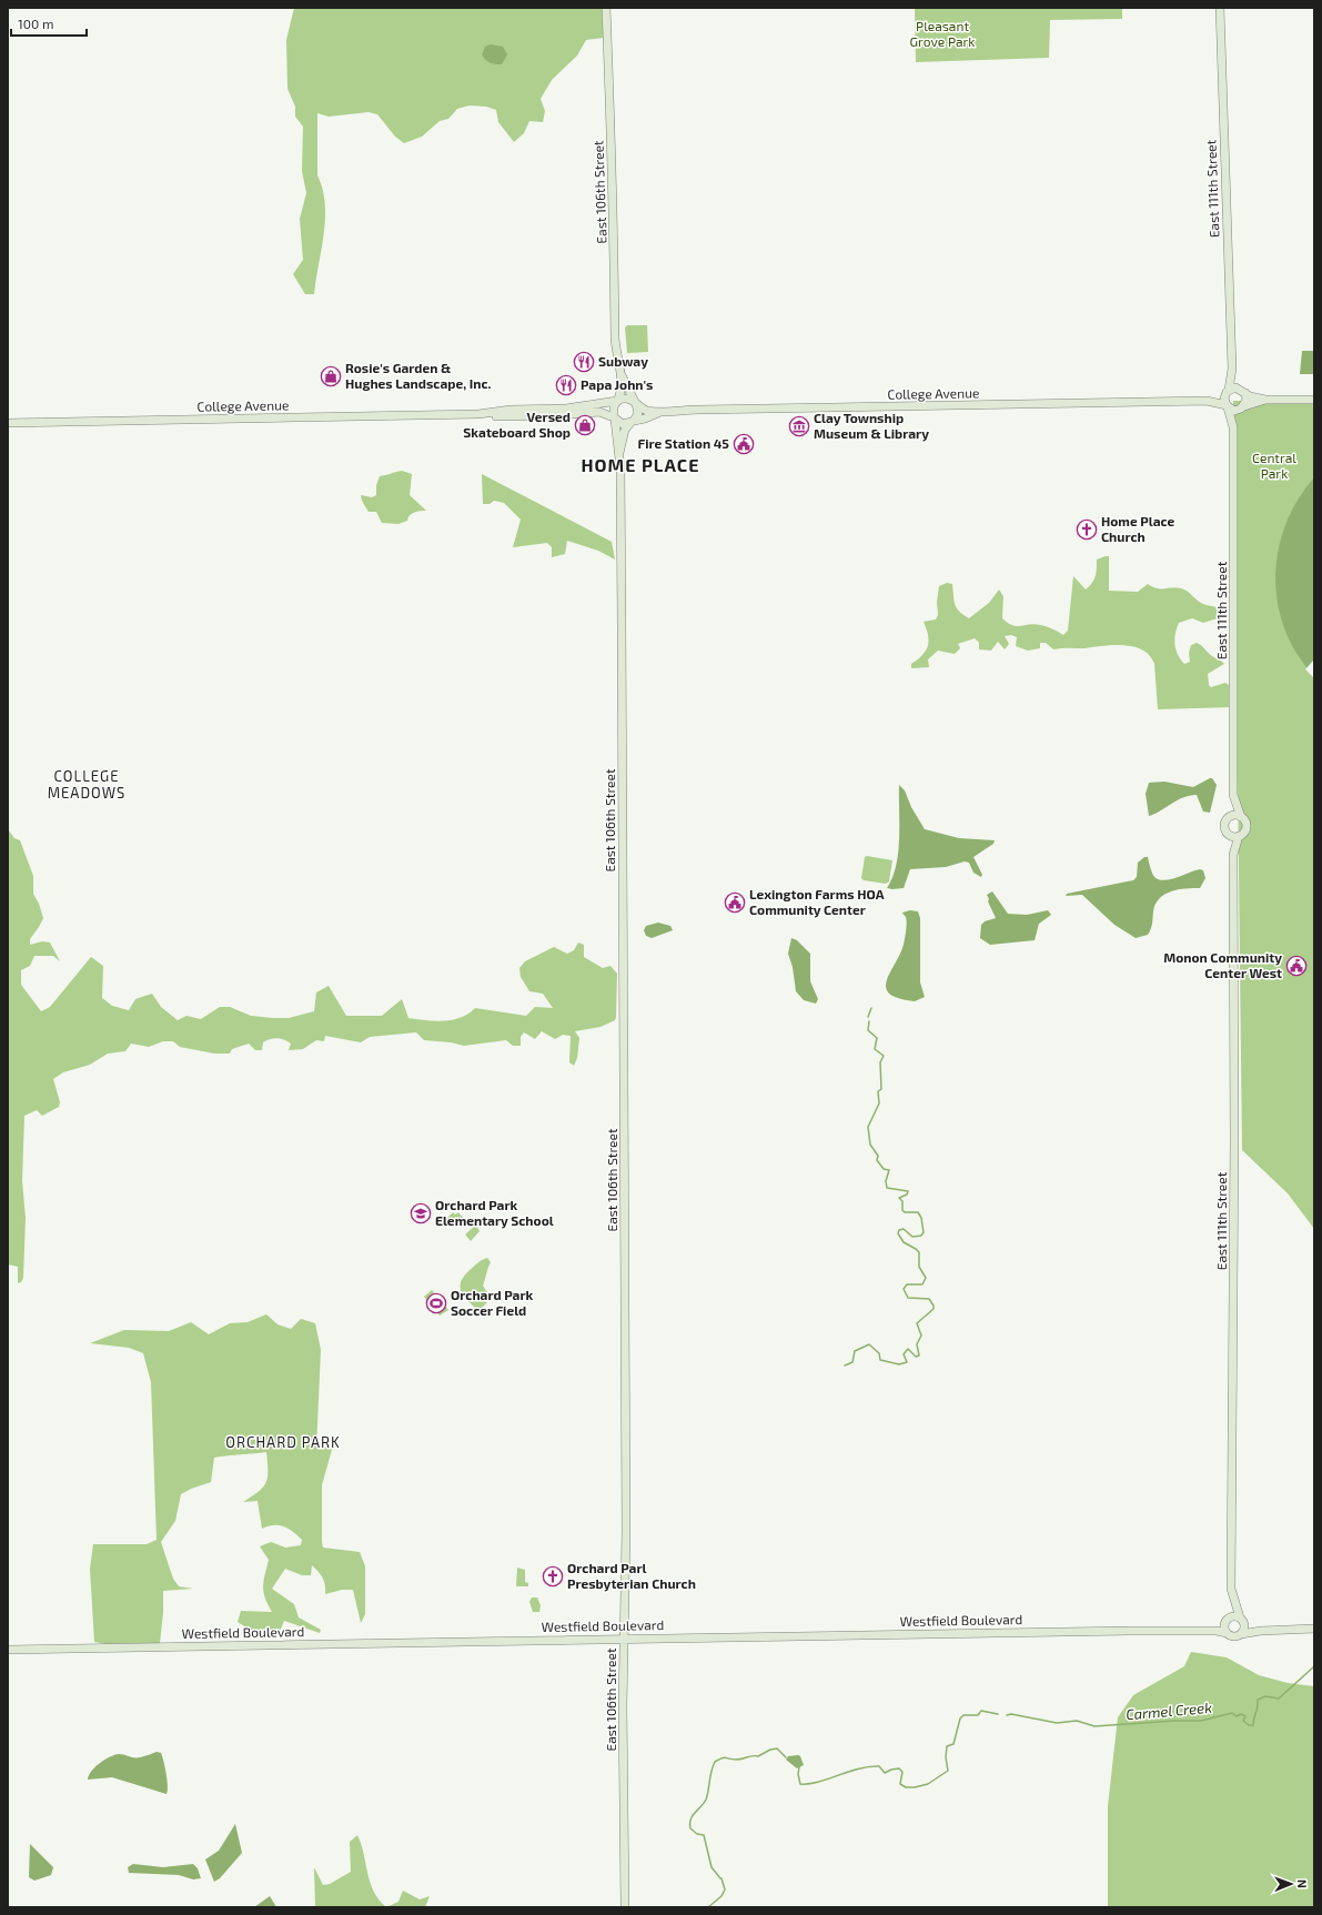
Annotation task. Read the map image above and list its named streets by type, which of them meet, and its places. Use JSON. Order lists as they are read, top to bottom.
{
  "streets": {
    "main road": [
      "East 111th Street",
      "East 106th Street",
      "College Avenue",
      "Westfield Boulevard"
    ]
  },
  "crossings": [
    ["East 111th Street", "College Avenue"],
    ["East 111th Street", "Westfield Boulevard"],
    ["East 106th Street", "College Avenue"],
    ["East 106th Street", "Westfield Boulevard"]
  ],
  "districts": ["HOME PLACE", "COLLEGE MEADOWS", "ORCHARD PARK"],
  "water": ["Carmel Creek"],
  "parks": ["Pleasant Grove Park", "Central Park"],
  "places": {
    "restaurant": ["Subway", "Papa John's"],
    "shop": ["Rosie's Garden & Hughes Landscape, Inc.", "Versed Skateboard Shop"],
    "museum": ["Clay Township Museum & Library"],
    "public building": ["Fire Station 45", "Lexington Farms HOA Community Center", "Monon Community Center West"],
    "church": ["Home Place Church", "Orchard Parl Presbyterian Church"],
    "school or university": ["Orchard Park Elementary School"],
    "sports": ["Orchard Park Soccer Field"]
  },
  "scale_bar": "100 m",
  "north": "right"
}
